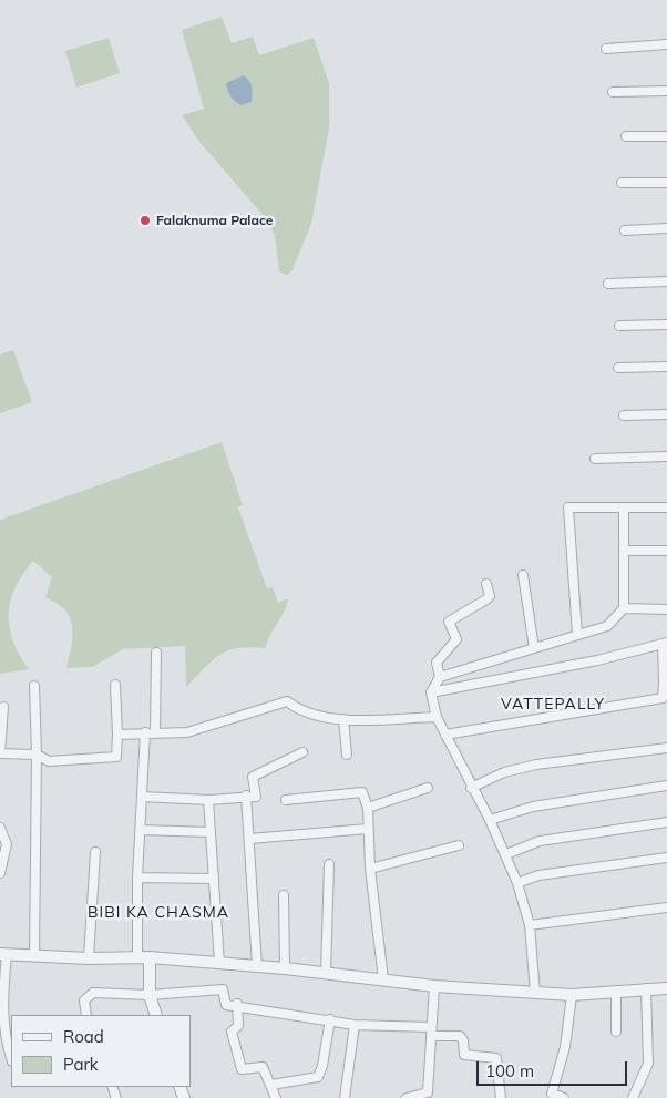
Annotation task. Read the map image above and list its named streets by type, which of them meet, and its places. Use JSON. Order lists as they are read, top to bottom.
{
  "districts": ["VATTEPALLY", "BIBI KA CHASMA"],
  "places": ["Falaknuma Palace"],
  "legend": ["Road", "Park"],
  "scale_bar": "100 m"
}
